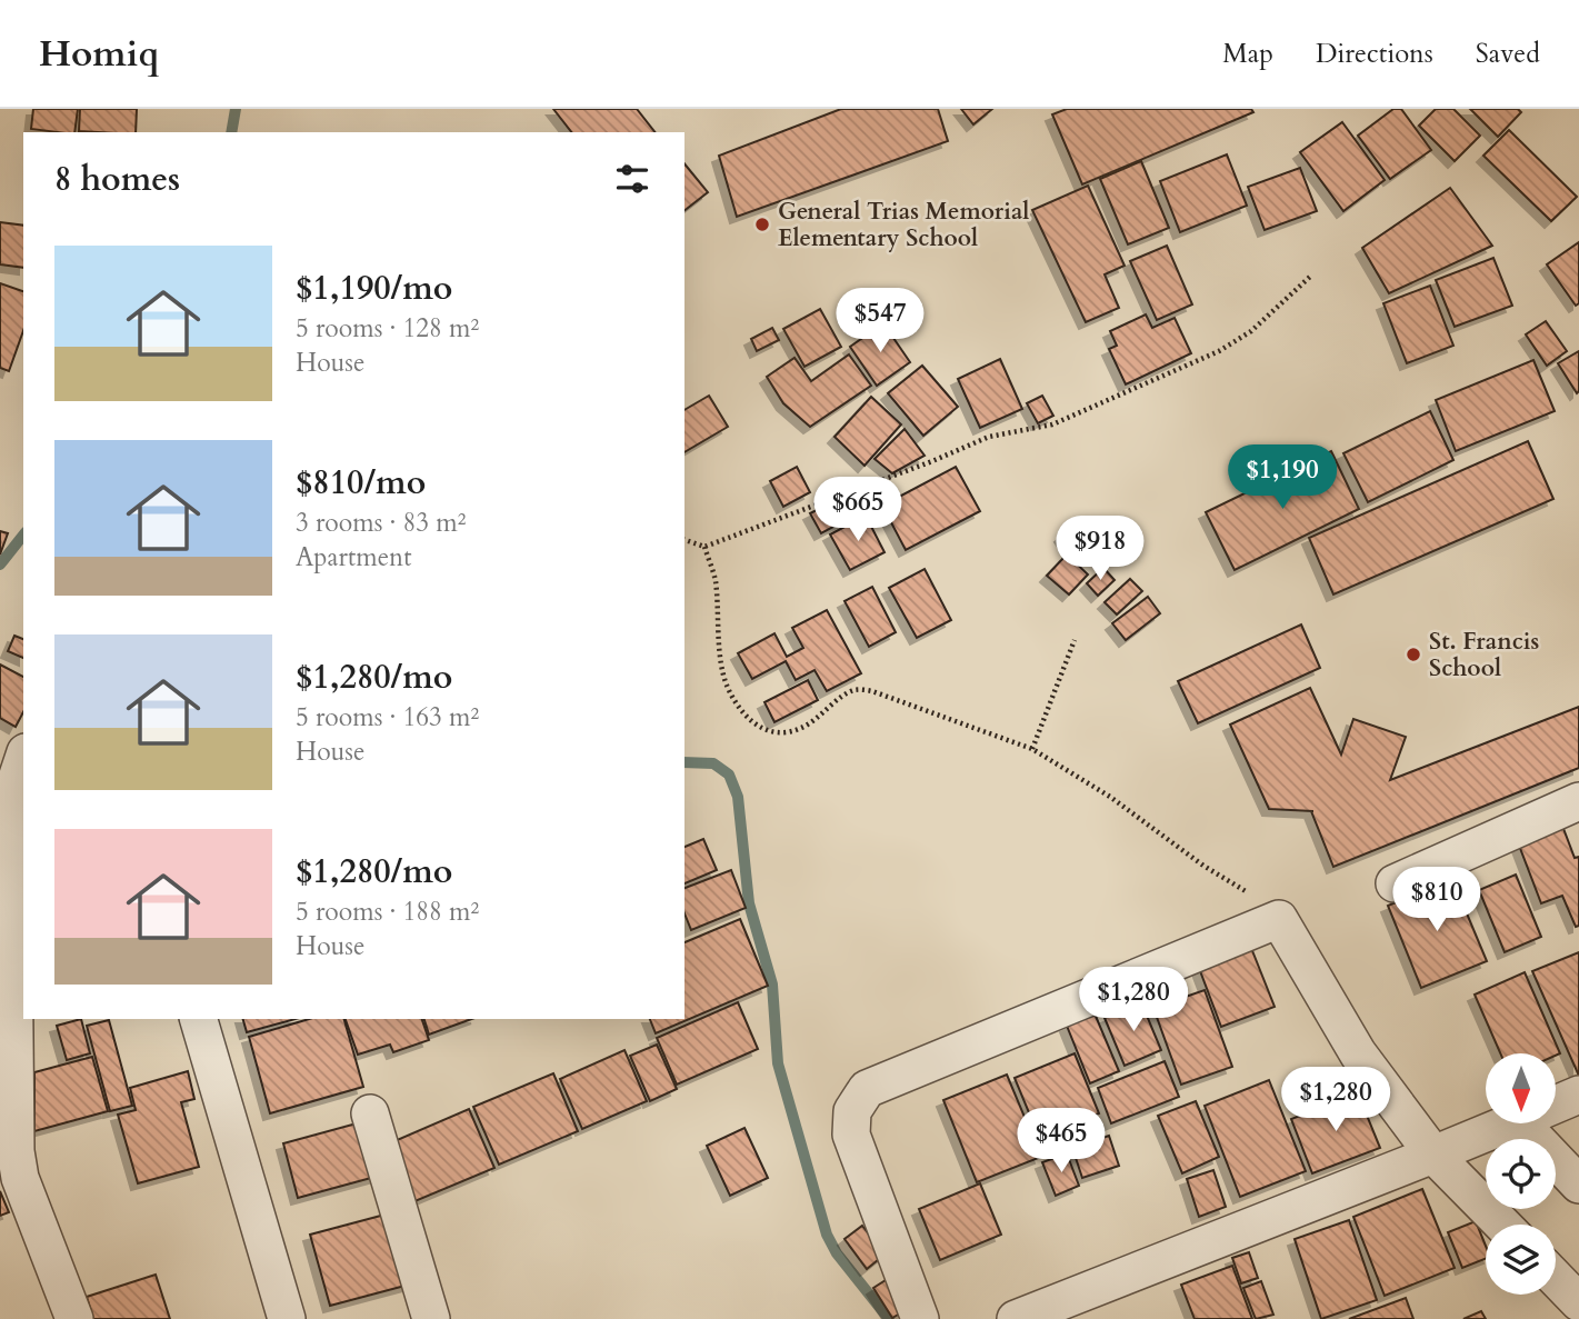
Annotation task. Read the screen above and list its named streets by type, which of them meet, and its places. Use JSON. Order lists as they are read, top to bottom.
{
  "places": ["General Trias Memorial Elementary School", "St. Francis School"],
  "north": "bottom",
  "page": {
    "header": "Homiq",
    "nav": ["Map", "Directions", "Saved"],
    "heading": "8 homes",
    "list": [
      {
        "name": "$1,190/mo",
        "note": "5 rooms · 128 m² · House"
      },
      {
        "name": "$810/mo",
        "note": "3 rooms · 83 m² · Apartment"
      },
      {
        "name": "$1,280/mo",
        "note": "5 rooms · 163 m² · House"
      },
      {
        "name": "$1,280/mo",
        "note": "5 rooms · 188 m² · House"
      }
    ],
    "price": [
      "$547",
      "$1,190",
      "$665",
      "$918",
      "$810",
      "$1,280",
      "$1,280",
      "$465"
    ]
  }
}
